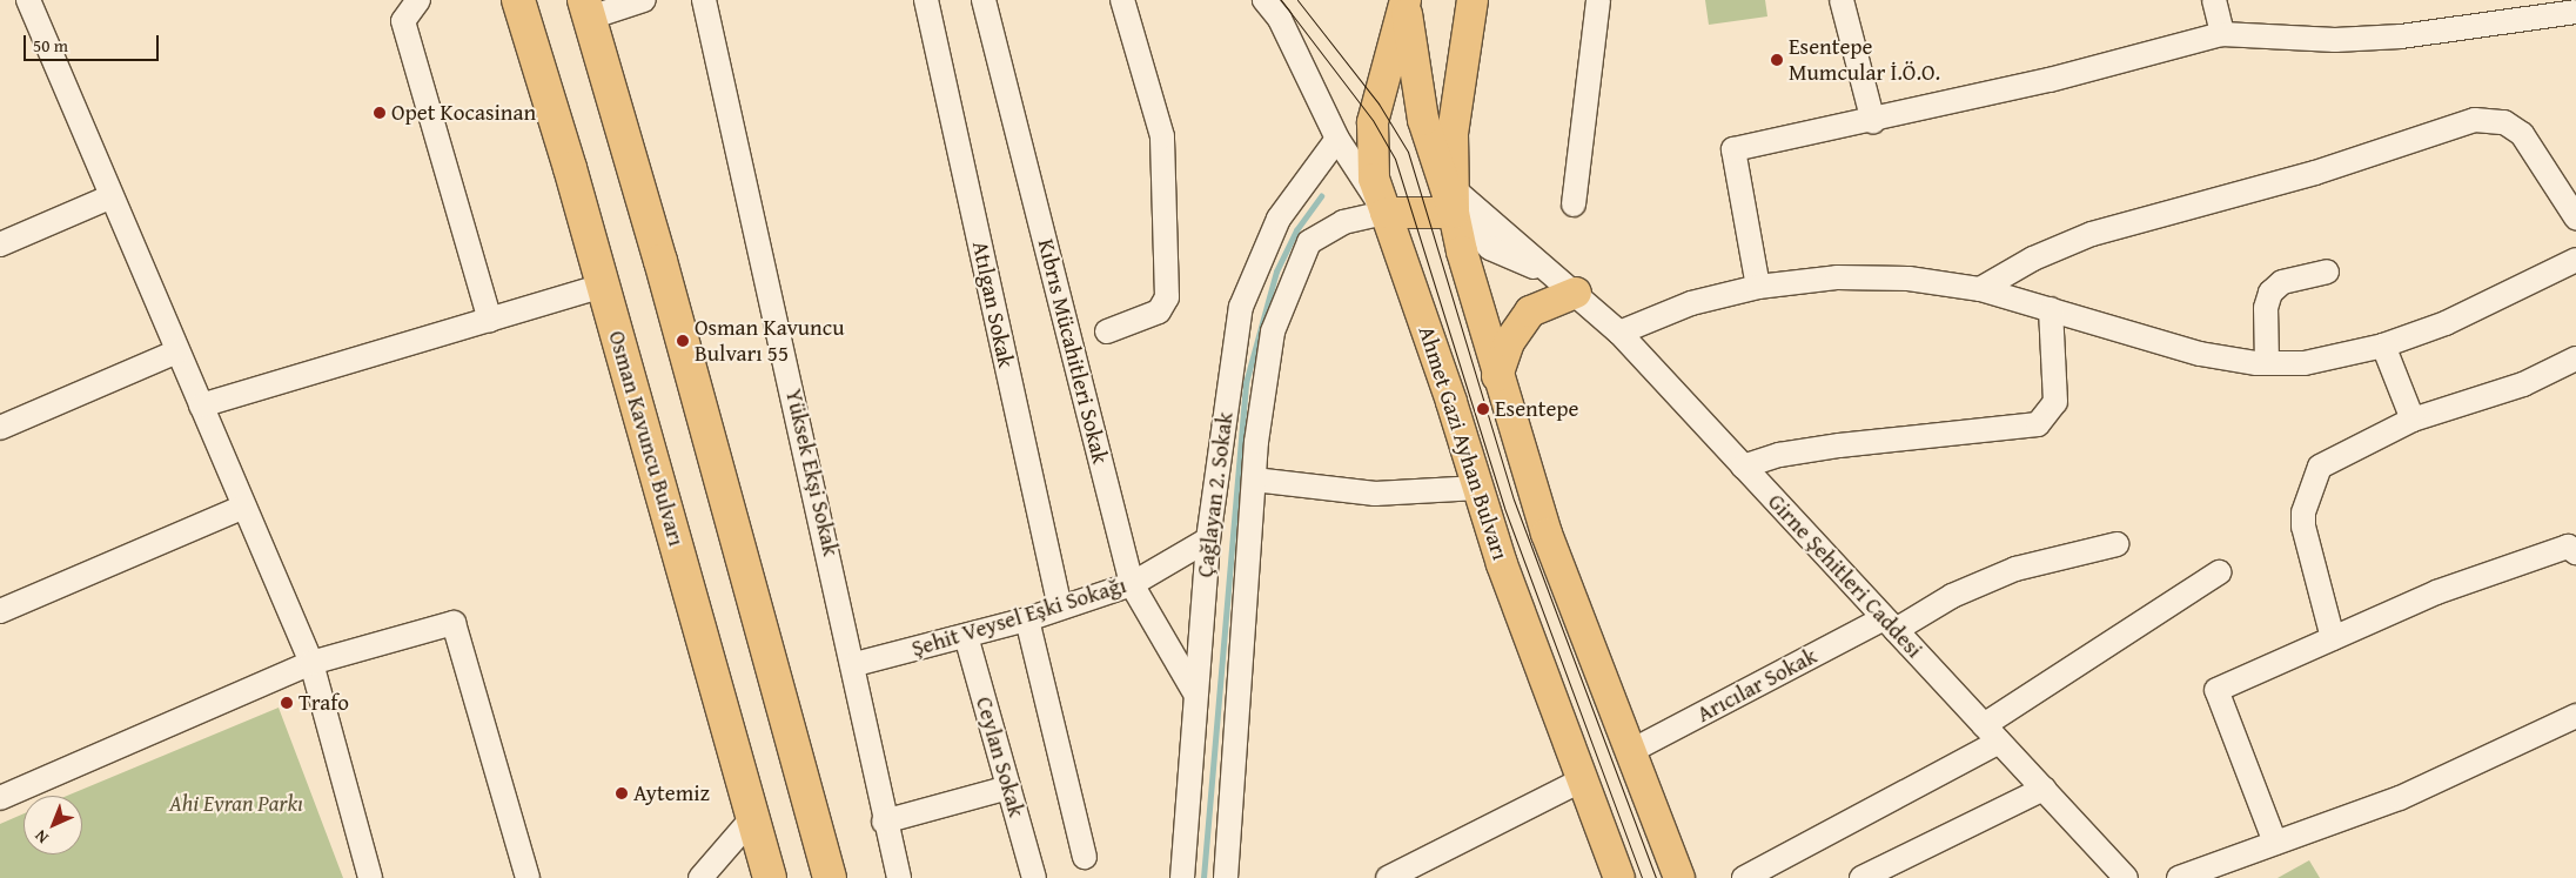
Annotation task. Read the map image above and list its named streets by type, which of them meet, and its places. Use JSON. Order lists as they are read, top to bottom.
{
  "streets": {
    "highway": ["Osman Kavuncu Bulvarı"],
    "main road": ["Ahmet Gazi Ayhan Bulvarı"],
    "street": [
      "Atılgan Sokak",
      "Kıbrıs Mücahitleri Sokak",
      "Yüksek Ekşi Sokak",
      "Çağlayan 2. Sokak",
      "Girne Şehitleri Caddesi",
      "Şehit Veysel Eşki Sokağı",
      "Arıcılar Sokak",
      "Ceylan Sokak"
    ]
  },
  "crossings": [
    ["Atılgan Sokak", "Şehit Veysel Eşki Sokağı"],
    ["Kıbrıs Mücahitleri Sokak", "Çağlayan 2. Sokak"],
    ["Kıbrıs Mücahitleri Sokak", "Şehit Veysel Eşki Sokağı"],
    ["Ahmet Gazi Ayhan Bulvarı", "Çağlayan 2. Sokak"],
    ["Yüksek Ekşi Sokak", "Şehit Veysel Eşki Sokağı"],
    ["Çağlayan 2. Sokak", "Şehit Veysel Eşki Sokağı"],
    ["Girne Şehitleri Caddesi", "Arıcılar Sokak"],
    ["Şehit Veysel Eşki Sokağı", "Ceylan Sokak"]
  ],
  "parks": ["Ahi Evran Parkı"],
  "places": [
    "Esentepe Mumcular İ.Ö.O.",
    "Opet Kocasinan",
    "Osman Kavuncu Bulvarı 55",
    "Esentepe",
    "Trafo",
    "Aytemiz"
  ],
  "scale_bar": "50 m",
  "north": "bottom left"
}
